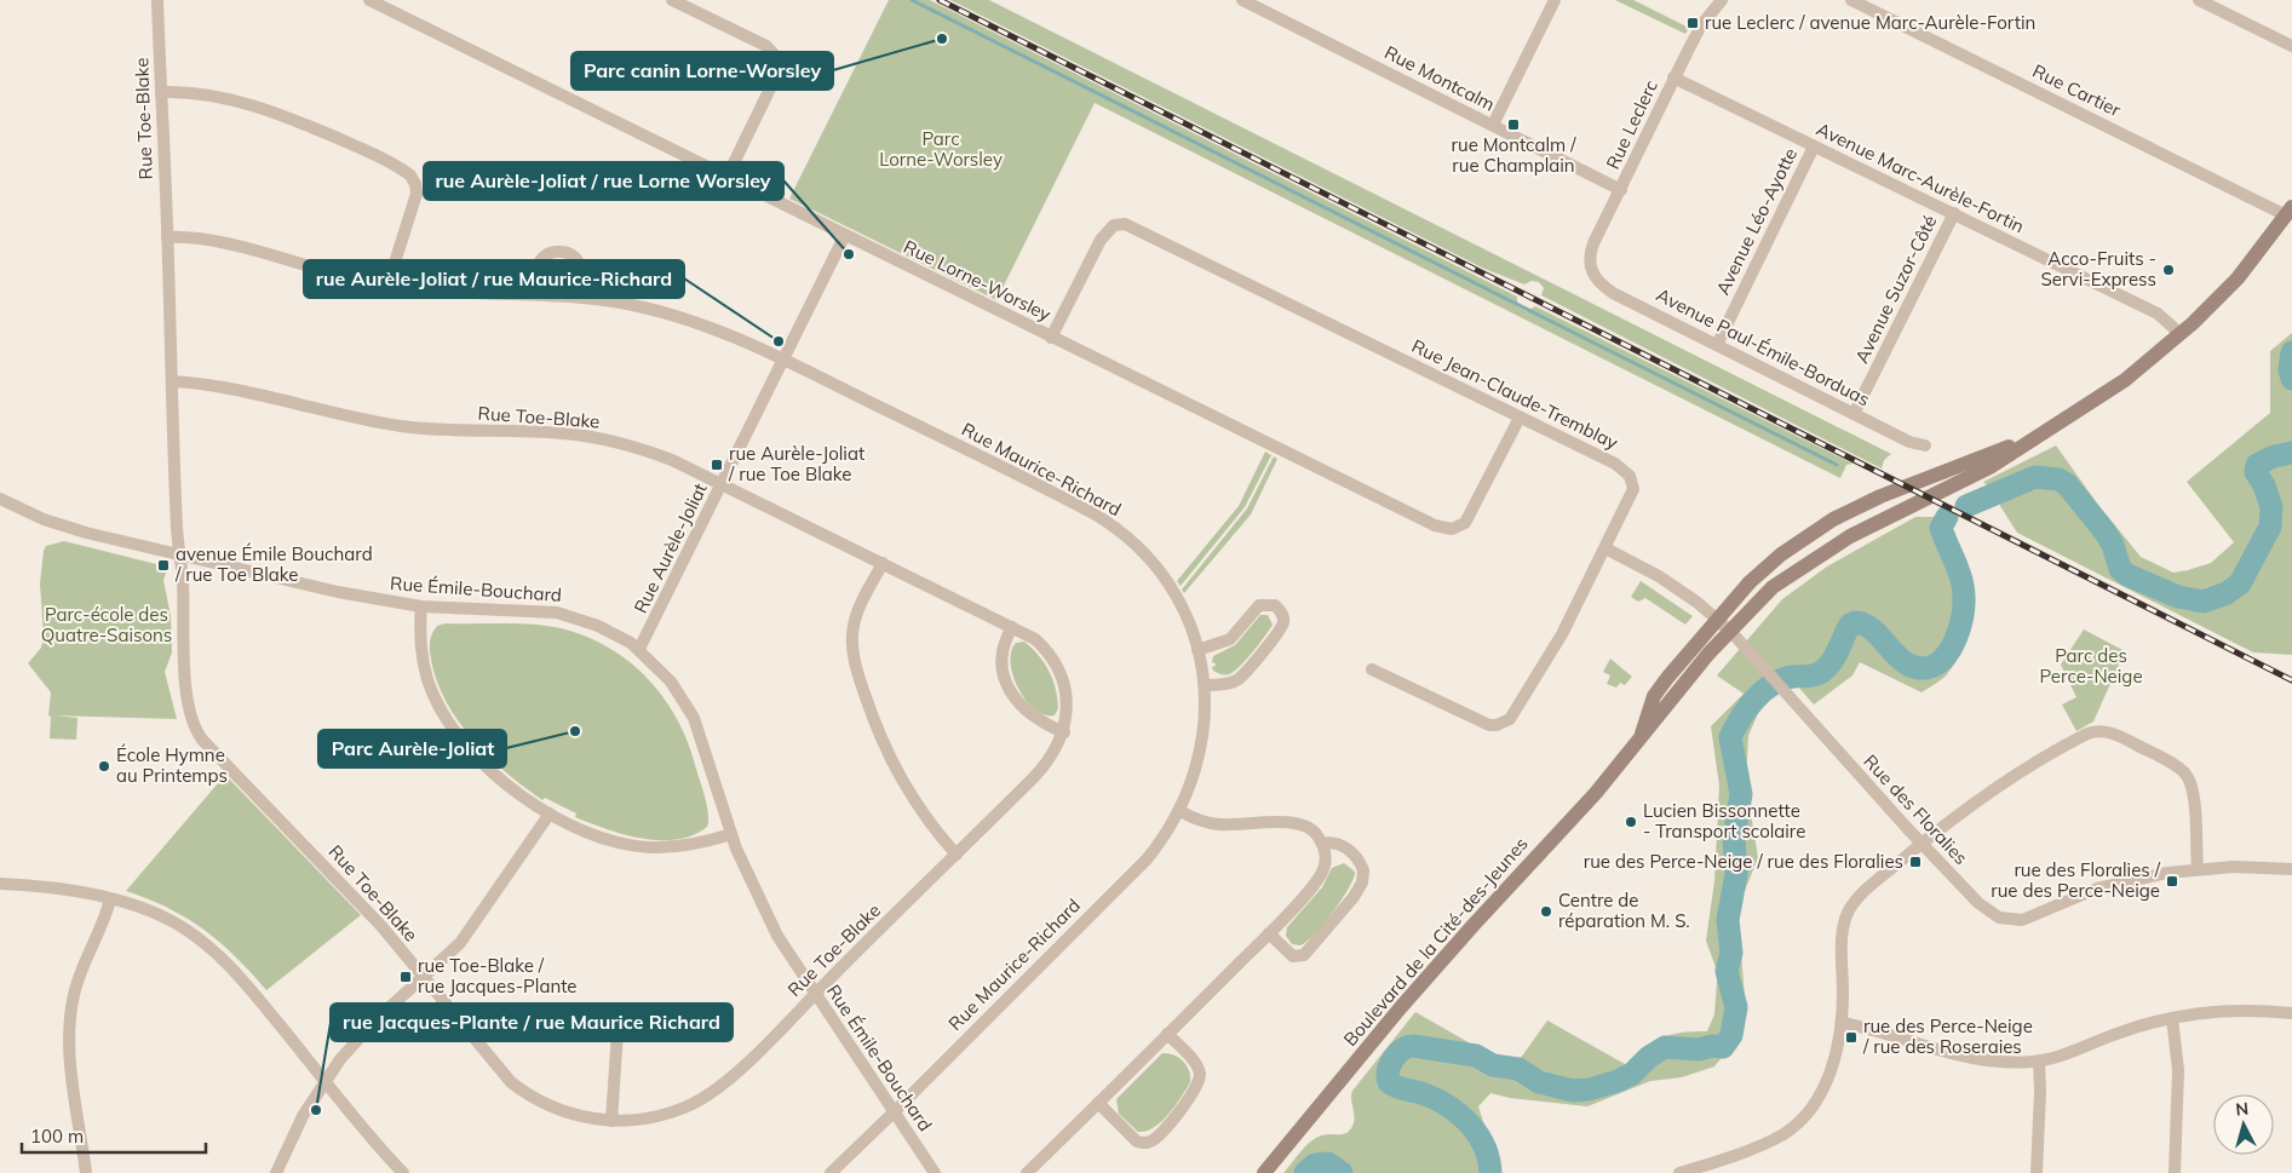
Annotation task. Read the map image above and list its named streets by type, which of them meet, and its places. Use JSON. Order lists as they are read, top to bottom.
{
  "streets": {
    "main road": ["Boulevard de la Cité-des-Jeunes"],
    "street": [
      "Rue Montcalm",
      "Rue Cartier",
      "Rue Toe-Blake",
      "Rue Leclerc",
      "Avenue Marc-Aurèle-Fortin",
      "Avenue Léo-Ayotte",
      "Rue Lorne-Worsley",
      "Avenue Suzor-Côté",
      "Avenue Paul-Émile-Borduas",
      "Rue Jean-Claude-Tremblay",
      "Rue Maurice-Richard",
      "Rue Aurèle-Joliat",
      "Rue Émile-Bouchard",
      "Rue des Floralies"
    ]
  },
  "crossings": [
    ["Rue Montcalm", "Rue Leclerc"],
    ["Rue Cartier", "Boulevard de la Cité-des-Jeunes"],
    ["Rue Toe-Blake", "Rue Maurice-Richard"],
    ["Rue Toe-Blake", "Rue Aurèle-Joliat"],
    ["Rue Toe-Blake", "Rue Émile-Bouchard"],
    ["Rue Leclerc", "Avenue Marc-Aurèle-Fortin"],
    ["Rue Leclerc", "Avenue Paul-Émile-Borduas"],
    ["Avenue Marc-Aurèle-Fortin", "Avenue Léo-Ayotte"],
    ["Avenue Marc-Aurèle-Fortin", "Avenue Suzor-Côté"],
    ["Avenue Marc-Aurèle-Fortin", "Boulevard de la Cité-des-Jeunes"],
    ["Avenue Léo-Ayotte", "Avenue Paul-Émile-Borduas"],
    ["Rue Lorne-Worsley", "Rue Jean-Claude-Tremblay"],
    ["Rue Lorne-Worsley", "Rue Aurèle-Joliat"],
    ["Avenue Suzor-Côté", "Avenue Paul-Émile-Borduas"],
    ["Rue Jean-Claude-Tremblay", "Rue des Floralies"],
    ["Rue Maurice-Richard", "Rue Aurèle-Joliat"],
    ["Rue Maurice-Richard", "Rue Émile-Bouchard"],
    ["Rue Aurèle-Joliat", "Rue Émile-Bouchard"],
    ["Rue des Floralies", "Boulevard de la Cité-des-Jeunes"]
  ],
  "parks": ["Parc Lorne-Worsley", "Parc-école des Quatre-Saisons", "Parc des Perce-Neige"],
  "places": {
    "transit": [
      "rue Leclerc / avenue Marc-Aurèle-Fortin",
      "rue Montcalm / rue Champlain",
      "rue Aurèle-Joliat / rue Toe Blake",
      "avenue Émile Bouchard / rue Toe Blake",
      "rue des Perce-Neige / rue des Floralies",
      "rue des Floralies / rue des Perce-Neige",
      "rue Toe-Blake / rue Jacques-Plante",
      "rue des Perce-Neige / rue des Roseraies"
    ],
    "other": [
      "Parc canin Lorne-Worsley",
      "rue Aurèle-Joliat / rue Lorne Worsley",
      "Acco-Fruits - Servi-Express",
      "rue Aurèle-Joliat / rue Maurice-Richard",
      "Parc Aurèle-Joliat",
      "École Hymne au Printemps",
      "Lucien Bissonnette - Transport scolaire",
      "Centre de réparation M. S.",
      "rue Jacques-Plante / rue Maurice Richard"
    ]
  },
  "scale_bar": "100 m",
  "north": "top"
}
